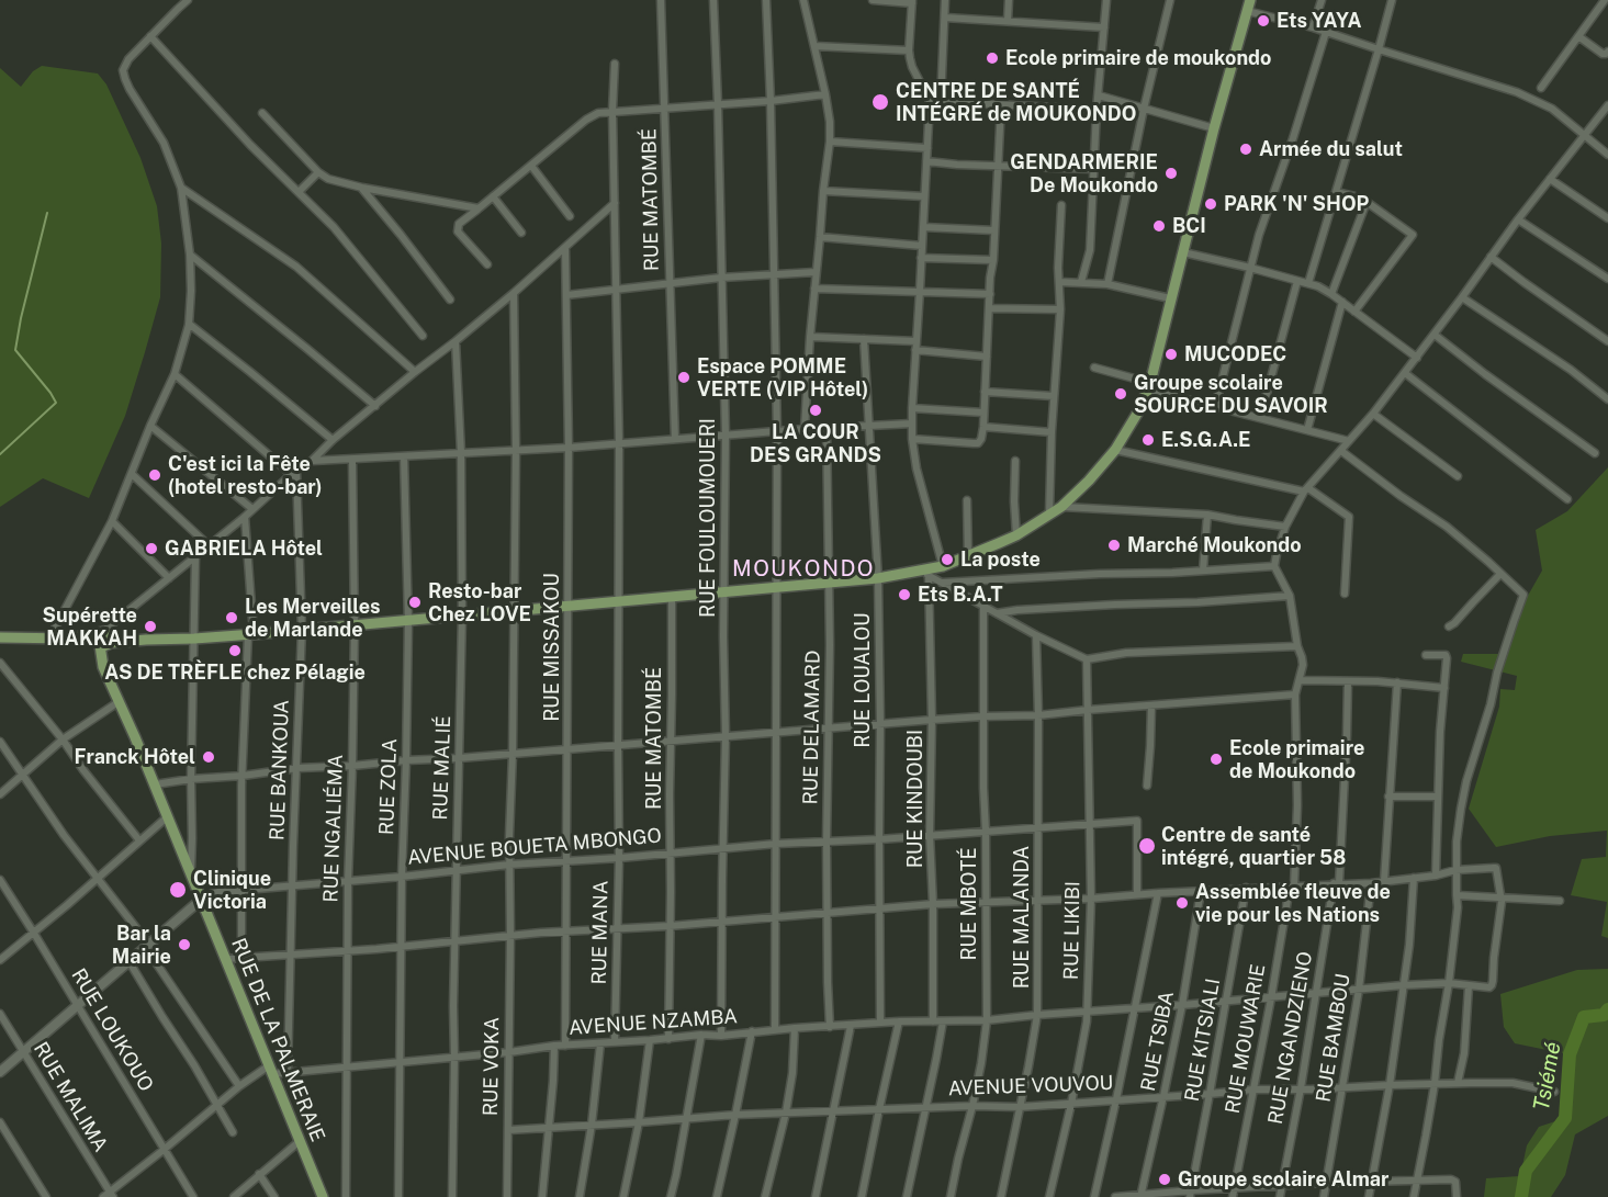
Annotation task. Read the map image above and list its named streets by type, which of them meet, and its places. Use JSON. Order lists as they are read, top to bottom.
{
  "streets": {
    "main road": ["RUE DE LA PALMERAIE"],
    "street": [
      "RUE MATOMBÉ",
      "RUE FOULOUMOUERI",
      "RUE MISSAKOU",
      "RUE LOUALOU",
      "RUE DELAMARD",
      "RUE MALIÉ",
      "RUE BANKOUA",
      "RUE ZOLA",
      "RUE KINDOUBI",
      "RUE NGALIÉMA",
      "AVENUE BOUETA MBONGO",
      "RUE MBOTÉ",
      "RUE MALANDA",
      "RUE LIKIBI",
      "RUE MANA",
      "AVENUE NZAMBA",
      "RUE LOUKOUO",
      "RUE NGANDZIENO",
      "RUE BAMBOU",
      "RUE MOUWARIE",
      "RUE KITSIALI",
      "RUE TSIBA",
      "RUE VOKA",
      "AVENUE VOUVOU",
      "RUE MALIMA"
    ]
  },
  "crossings": [
    ["RUE MATOMBÉ", "AVENUE BOUETA MBONGO"],
    ["RUE MATOMBÉ", "AVENUE NZAMBA"],
    ["RUE FOULOUMOUERI", "AVENUE BOUETA MBONGO"],
    ["RUE FOULOUMOUERI", "AVENUE NZAMBA"],
    ["RUE MISSAKOU", "AVENUE BOUETA MBONGO"],
    ["RUE MISSAKOU", "AVENUE NZAMBA"],
    ["RUE LOUALOU", "AVENUE BOUETA MBONGO"],
    ["RUE LOUALOU", "AVENUE NZAMBA"],
    ["RUE DELAMARD", "AVENUE BOUETA MBONGO"],
    ["RUE DELAMARD", "AVENUE NZAMBA"],
    ["RUE MALIÉ", "AVENUE BOUETA MBONGO"],
    ["RUE MALIÉ", "AVENUE NZAMBA"],
    ["RUE BANKOUA", "AVENUE BOUETA MBONGO"],
    ["RUE BANKOUA", "AVENUE NZAMBA"],
    ["RUE ZOLA", "AVENUE BOUETA MBONGO"],
    ["RUE ZOLA", "AVENUE NZAMBA"],
    ["RUE KINDOUBI", "AVENUE BOUETA MBONGO"],
    ["RUE KINDOUBI", "AVENUE NZAMBA"],
    ["RUE NGALIÉMA", "AVENUE BOUETA MBONGO"],
    ["RUE NGALIÉMA", "AVENUE NZAMBA"],
    ["AVENUE BOUETA MBONGO", "RUE MBOTÉ"],
    ["AVENUE BOUETA MBONGO", "RUE MALANDA"],
    ["AVENUE BOUETA MBONGO", "RUE LIKIBI"],
    ["AVENUE BOUETA MBONGO", "RUE MANA"],
    ["AVENUE BOUETA MBONGO", "RUE LOUKOUO"],
    ["AVENUE BOUETA MBONGO", "RUE DE LA PALMERAIE"],
    ["AVENUE BOUETA MBONGO", "RUE VOKA"],
    ["AVENUE BOUETA MBONGO", "RUE MALIMA"],
    ["RUE MBOTÉ", "AVENUE NZAMBA"],
    ["RUE MBOTÉ", "AVENUE VOUVOU"],
    ["RUE MALANDA", "AVENUE NZAMBA"],
    ["RUE MALANDA", "AVENUE VOUVOU"],
    ["RUE LIKIBI", "AVENUE NZAMBA"],
    ["RUE LIKIBI", "AVENUE VOUVOU"],
    ["RUE MANA", "AVENUE NZAMBA"],
    ["AVENUE NZAMBA", "RUE LOUKOUO"],
    ["AVENUE NZAMBA", "RUE NGANDZIENO"],
    ["AVENUE NZAMBA", "RUE BAMBOU"],
    ["AVENUE NZAMBA", "RUE MOUWARIE"],
    ["AVENUE NZAMBA", "RUE DE LA PALMERAIE"],
    ["AVENUE NZAMBA", "RUE KITSIALI"],
    ["AVENUE NZAMBA", "RUE TSIBA"],
    ["AVENUE NZAMBA", "RUE VOKA"],
    ["AVENUE NZAMBA", "RUE MALIMA"],
    ["RUE NGANDZIENO", "AVENUE VOUVOU"],
    ["RUE BAMBOU", "AVENUE VOUVOU"],
    ["RUE MOUWARIE", "AVENUE VOUVOU"],
    ["RUE KITSIALI", "AVENUE VOUVOU"],
    ["RUE TSIBA", "AVENUE VOUVOU"],
    ["RUE VOKA", "AVENUE VOUVOU"]
  ],
  "districts": ["MOUKONDO"],
  "water": ["Tsiémé"],
  "places": [
    "Ets YAYA",
    "Ecole primaire de moukondo",
    "CENTRE DE SANTÉ INTÉGRÉ de MOUKONDO",
    "Armée du salut",
    "GENDARMERIE De Moukondo",
    "PARK 'N' SHOP",
    "BCI",
    "MUCODEC",
    "Espace POMME VERTE (VIP Hôtel)",
    "Groupe scolaire SOURCE DU SAVOIR",
    "LA COUR DES GRANDS",
    "E.S.G.A.E",
    "C'est ici la Fête (hotel resto-bar)",
    "Marché Moukondo",
    "GABRIELA Hôtel",
    "La poste",
    "Ets B.A.T",
    "Resto-bar Chez LOVE",
    "Les Merveilles de Marlande",
    "Supérette MAKKAH",
    "AS DE TRÈFLE chez Pélagie",
    "Franck Hôtel",
    "Ecole primaire de Moukondo",
    "Centre de santé intégré, quartier 58",
    "Clinique Victoria",
    "Assemblée fleuve de vie pour les Nations",
    "Bar la Mairie",
    "Groupe scolaire Almar"
  ]
}
